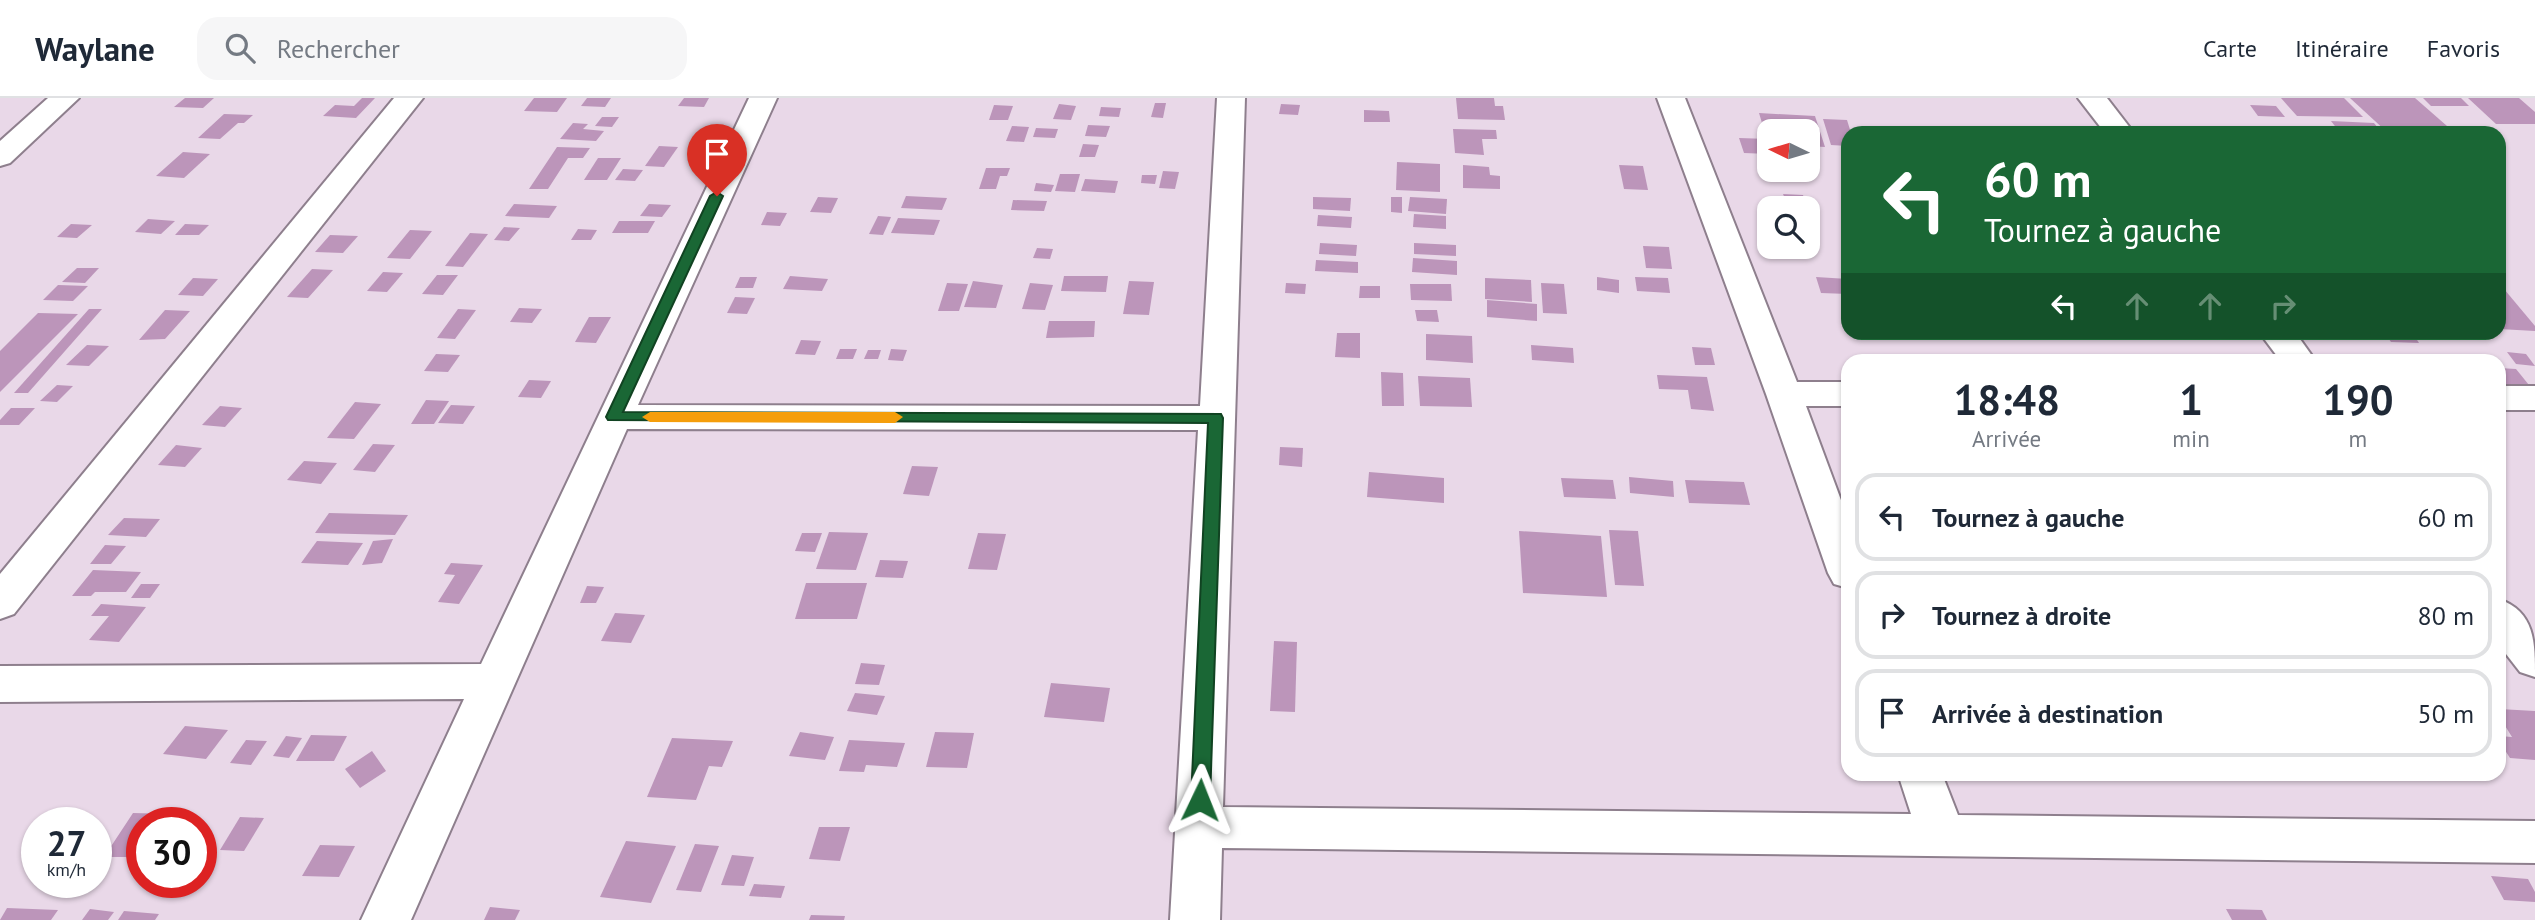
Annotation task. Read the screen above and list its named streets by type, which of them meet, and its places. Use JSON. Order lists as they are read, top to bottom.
{
  "north": "left",
  "page": {
    "header": "Waylane",
    "search": "Rechercher",
    "nav": ["Carte", "Itinéraire", "Favoris"],
    "turn": ["60 m", "Tournez à gauche"],
    "eta": [
      "18:48",
      "Arrivée",
      "1",
      "min",
      "190",
      "m"
    ],
    "list": [
      {
        "name": "Tournez à gauche",
        "value": "60 m"
      },
      {
        "name": "Tournez à droite",
        "value": "80 m"
      },
      {
        "name": "Arrivée à destination",
        "value": "50 m"
      }
    ],
    "speed": "27 km/h",
    "limit": "30"
  }
}
